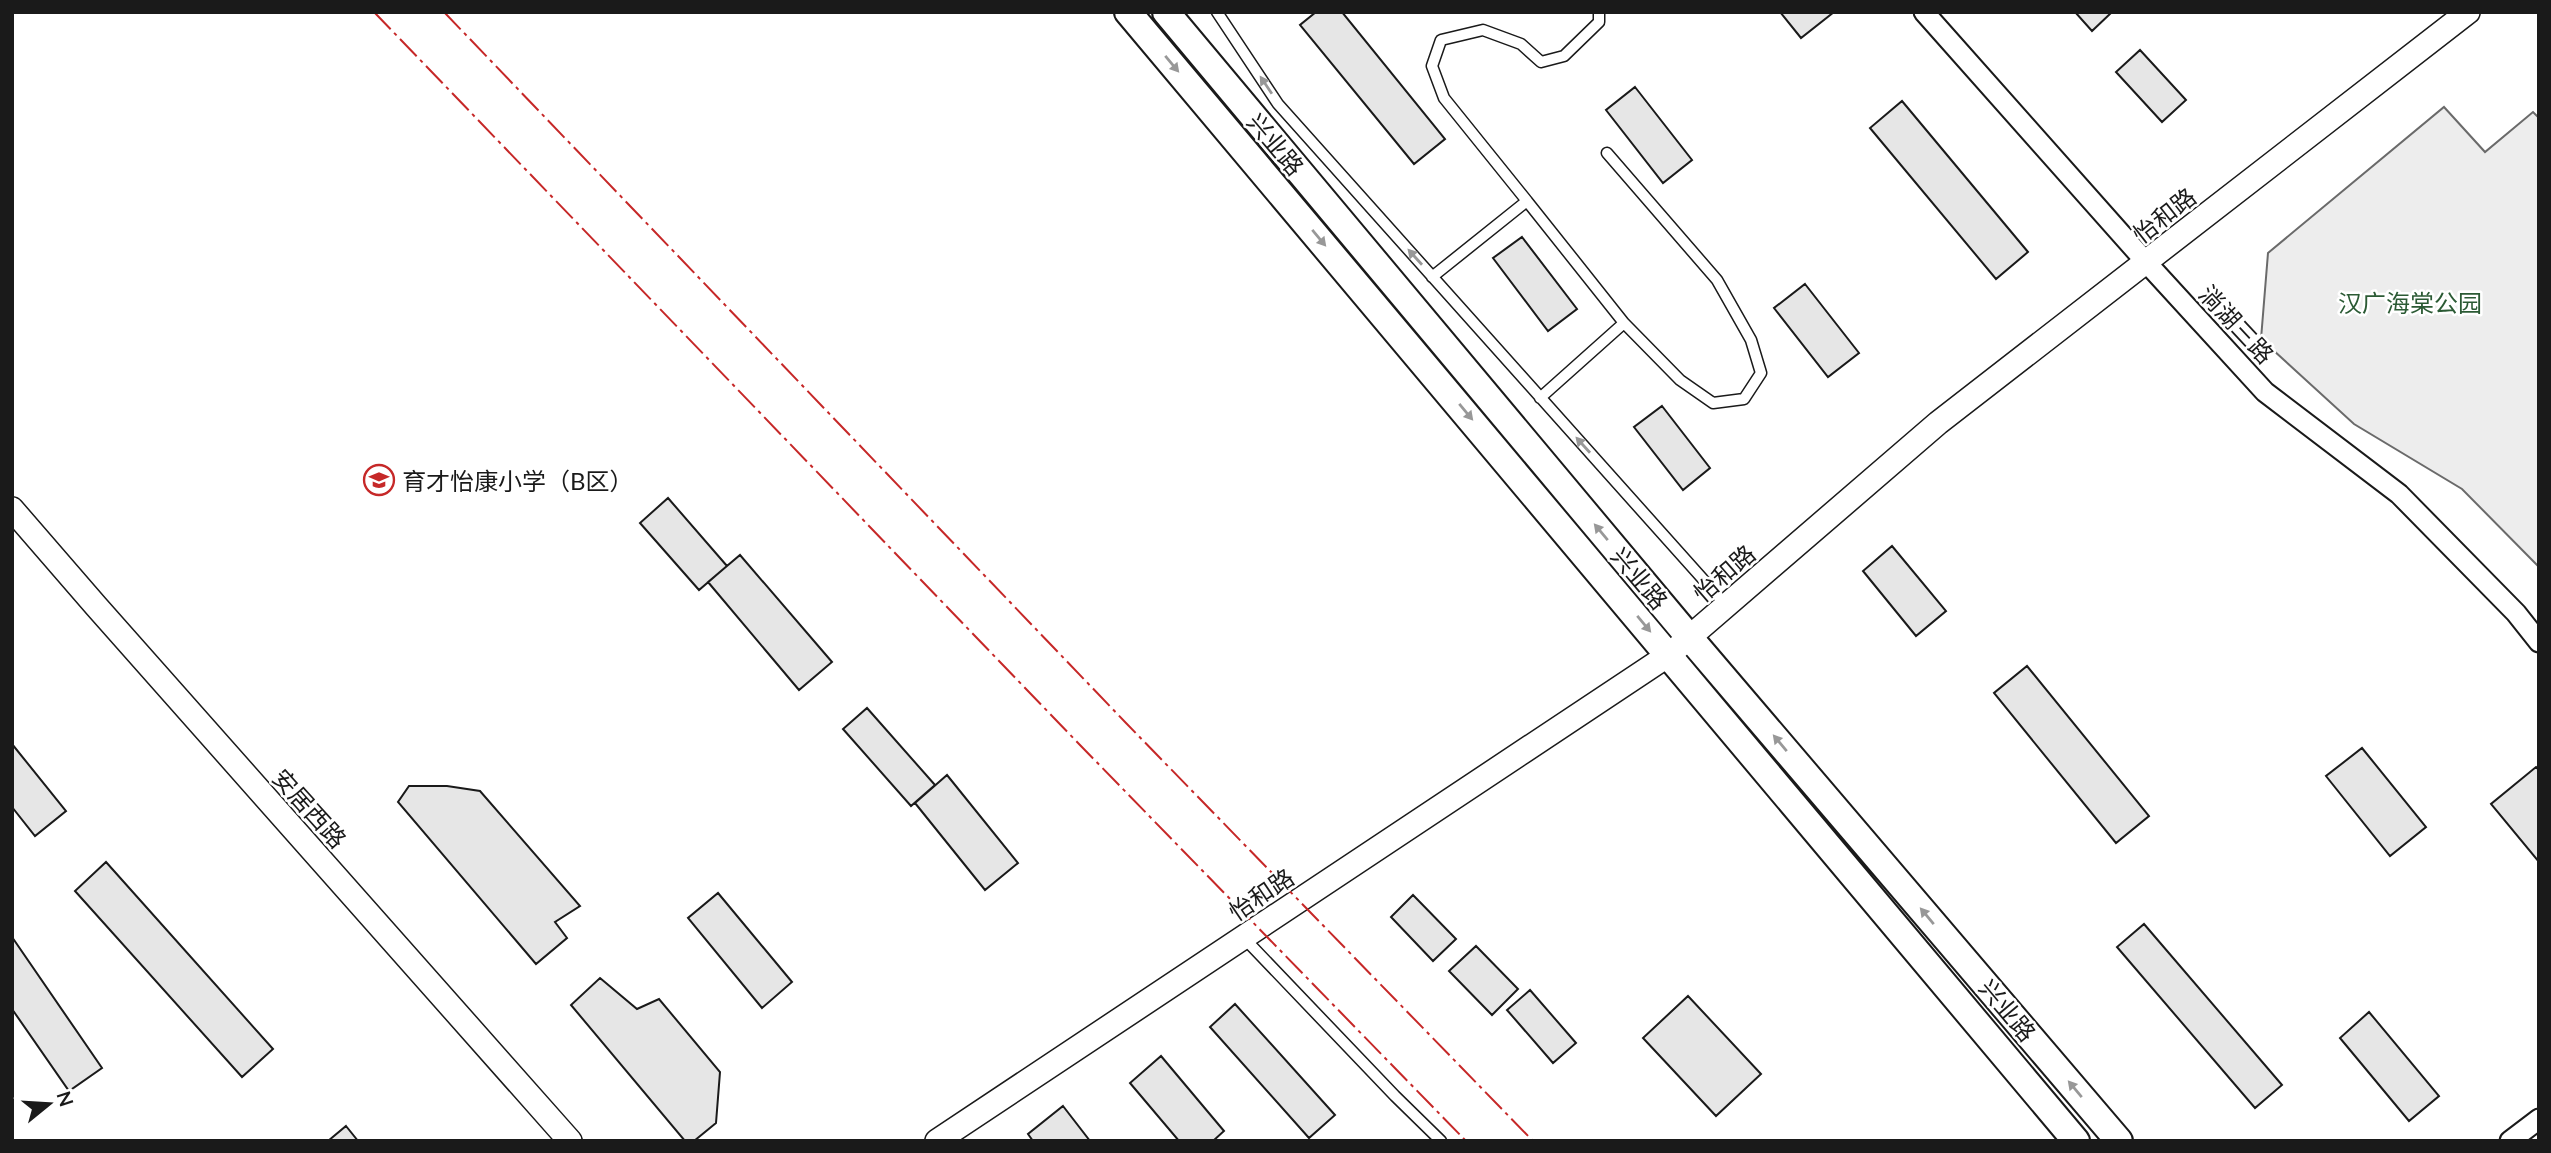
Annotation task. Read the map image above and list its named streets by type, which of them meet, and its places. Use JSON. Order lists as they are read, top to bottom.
{
  "streets": {
    "main road": ["兴业路"],
    "street": ["怡和路", "淌湖三路", "安居西路"]
  },
  "crossings": [
    ["兴业路", "怡和路"],
    ["怡和路", "淌湖三路"]
  ],
  "parks": ["汉广海棠公园"],
  "places": {
    "school or university": ["育才怡康小学（B区）"]
  },
  "north": "right"
}
